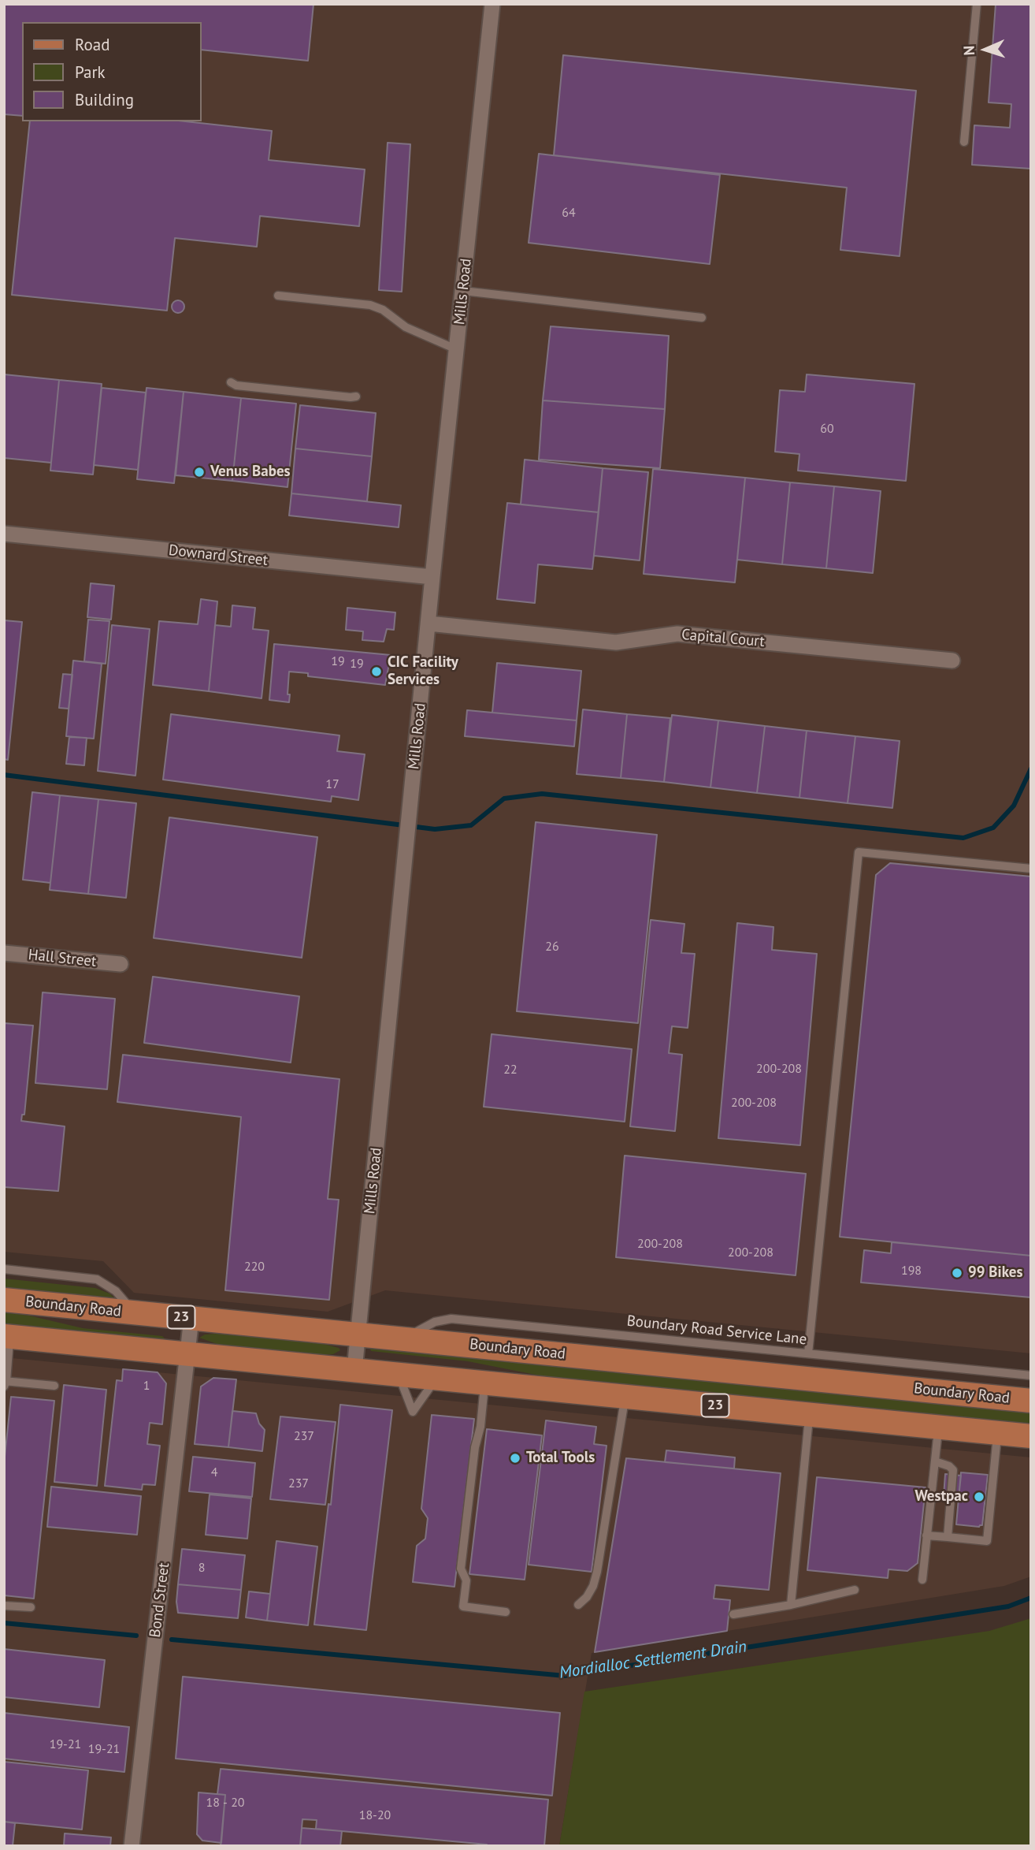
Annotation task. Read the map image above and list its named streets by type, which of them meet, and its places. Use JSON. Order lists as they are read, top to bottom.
{
  "streets": {
    "main road": ["Boundary Road", "23"],
    "street": [
      "Mills Road",
      "Downard Street",
      "Capital Court",
      "Hall Street",
      "Bond Street"
    ],
    "lane": ["Boundary Road Service Lane"]
  },
  "crossings": [
    ["Mills Road", "Downard Street"],
    ["Mills Road", "Capital Court"],
    ["Mills Road", "Boundary Road"],
    ["Mills Road", "23"],
    ["Boundary Road", "Boundary Road Service Lane"],
    ["Boundary Road", "Bond Street"],
    ["23", "Bond Street"]
  ],
  "water": ["Mordialloc Settlement Drain"],
  "places": [
    "Venus Babes",
    "CIC Facility Services",
    "99 Bikes",
    "Total Tools",
    "Westpac"
  ],
  "house_numbers": [
    "64",
    "60",
    "19",
    "19",
    "17",
    "26",
    "200-208",
    "22",
    "200-208",
    "200-208",
    "200-208",
    "220",
    "198",
    "1",
    "237",
    "4",
    "237",
    "8",
    "19-21",
    "19-21",
    "18 - 20",
    "18-20"
  ],
  "legend": ["Road", "Park", "Building"],
  "north": "left"
}
